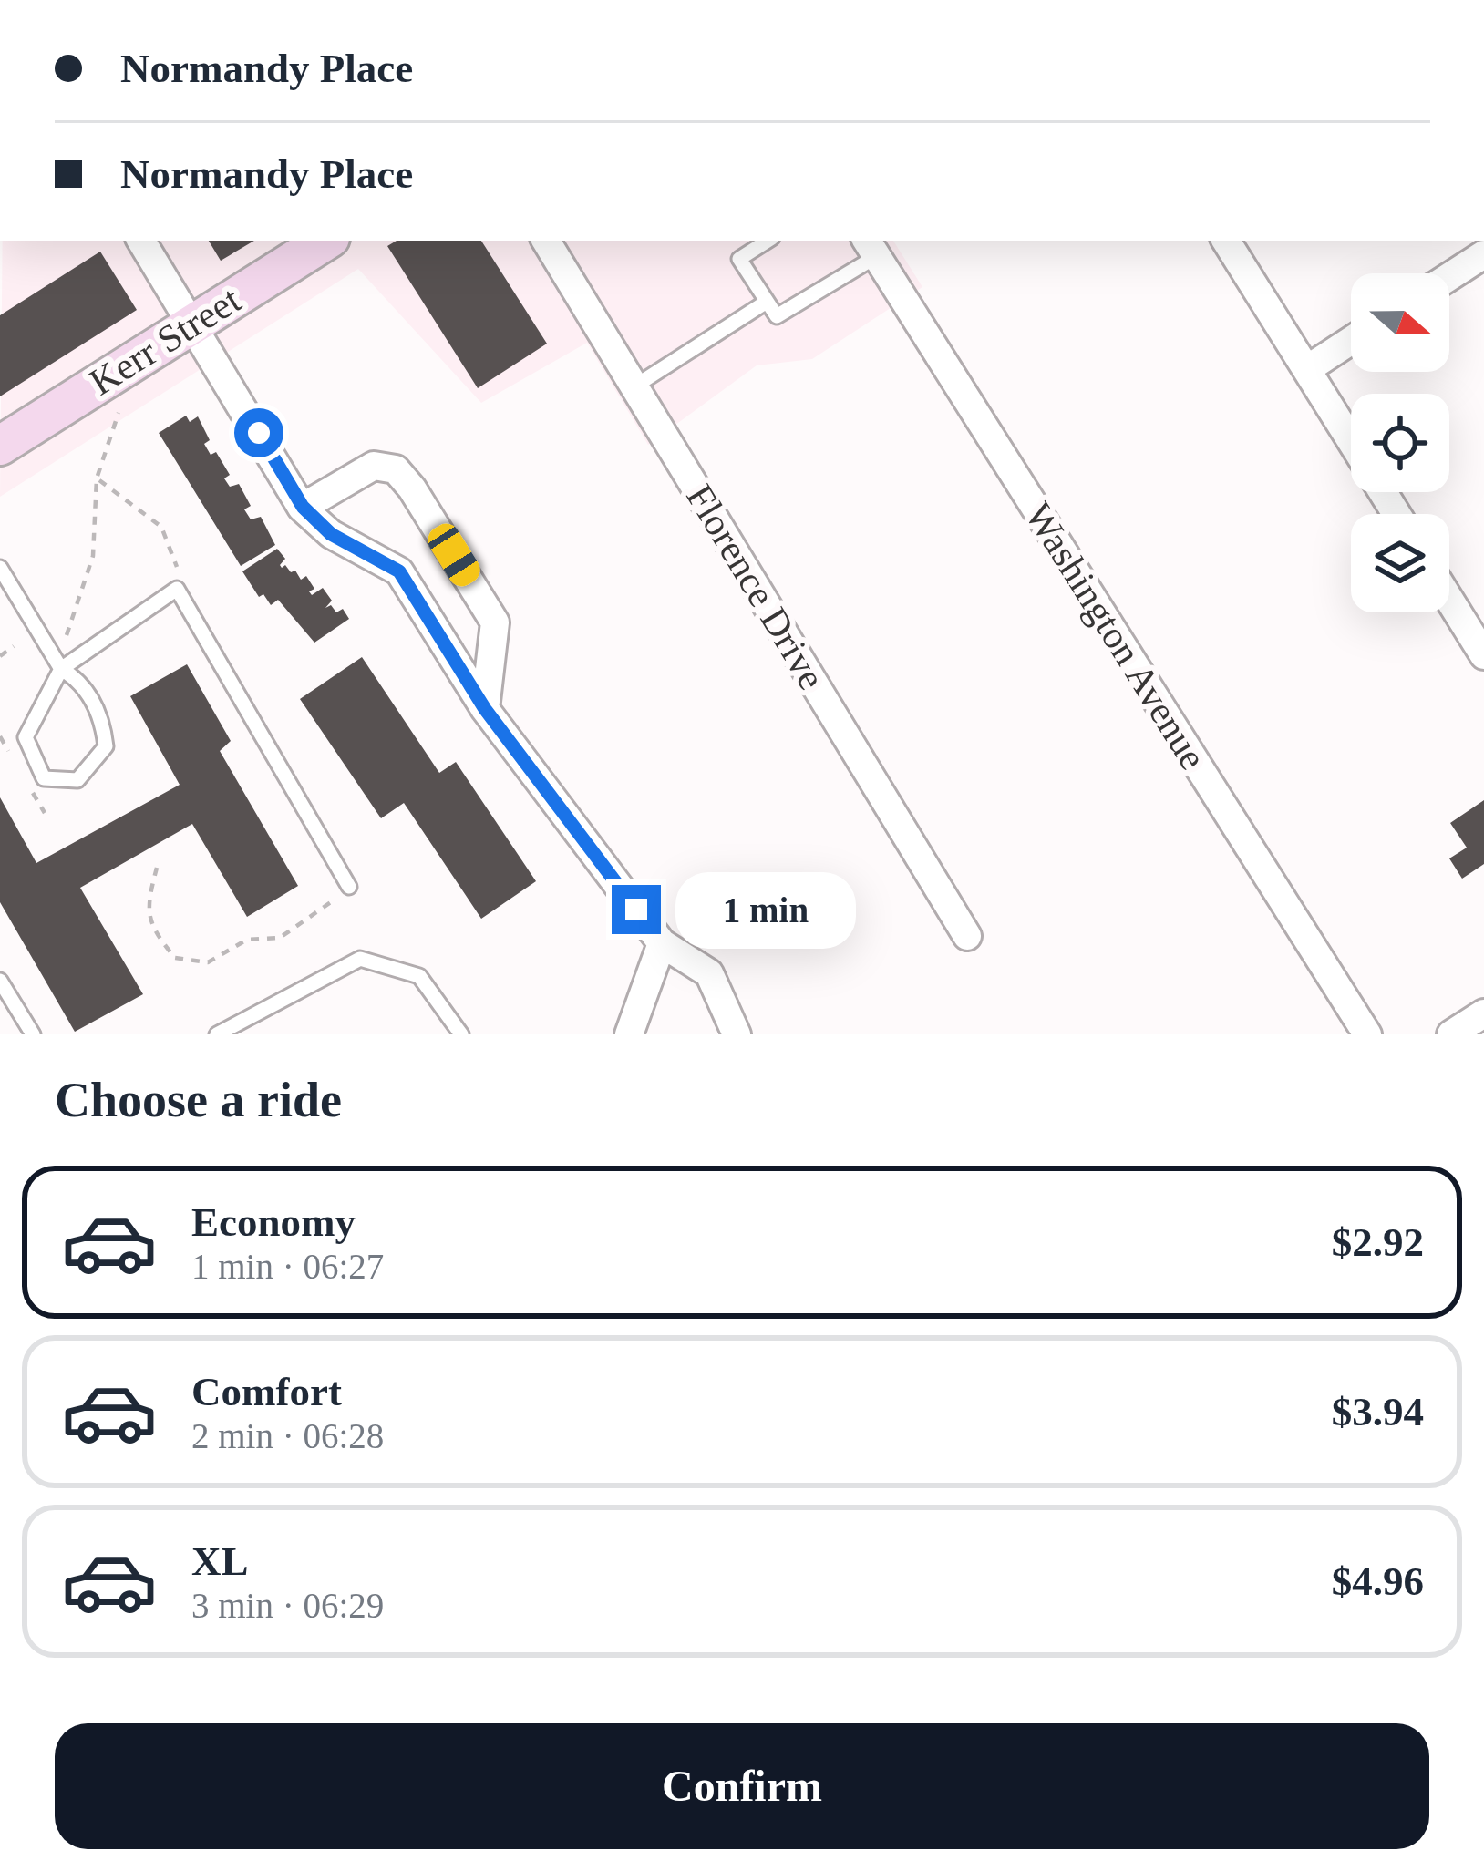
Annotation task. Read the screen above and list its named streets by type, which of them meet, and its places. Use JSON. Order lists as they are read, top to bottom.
{
  "streets": {
    "main road": ["Kerr Street"],
    "street": ["Florence Drive", "Washington Avenue"]
  },
  "north": "right",
  "page": {
    "banner": ["Normandy Place", "Normandy Place"],
    "bubble": "1 min",
    "heading": "Choose a ride",
    "list": [
      {
        "name": "Economy",
        "note": "1 min · 06:27",
        "value": "$2.92"
      },
      {
        "name": "Comfort",
        "note": "2 min · 06:28",
        "value": "$3.94"
      },
      {
        "name": "XL",
        "note": "3 min · 06:29",
        "value": "$4.96"
      }
    ],
    "buttons": "Confirm"
  }
}
